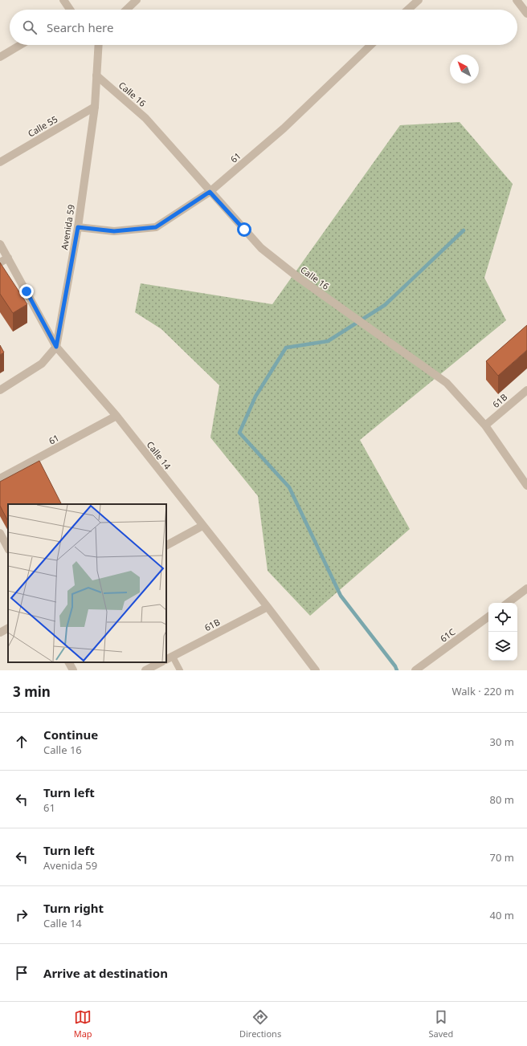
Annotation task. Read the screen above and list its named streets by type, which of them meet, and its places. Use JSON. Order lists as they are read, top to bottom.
{
  "streets": {
    "street": [
      "Calle 16",
      "Calle 55",
      "61",
      "Avenida 59",
      "61B",
      "Calle 14",
      "61C"
    ]
  },
  "crossings": [
    ["Calle 16", "61"],
    ["Calle 16", "Avenida 59"],
    ["Calle 16", "61B"],
    ["Calle 55", "Avenida 59"],
    ["61", "Avenida 59"],
    ["61", "Calle 14"],
    ["Avenida 59", "Calle 14"],
    ["61B", "Calle 14"]
  ],
  "north": "top left",
  "page": {
    "search": "Search here",
    "heading": ["3 min", "Walk · 220 m"],
    "list": [
      ["Continue", "Calle 16", "30 m"],
      ["Turn left", "61", "80 m"],
      ["Turn left", "Avenida 59", "70 m"],
      ["Turn right", "Calle 14", "40 m"],
      "Arrive at destination"
    ],
    "nav": ["Map", "Directions", "Saved"]
  }
}
